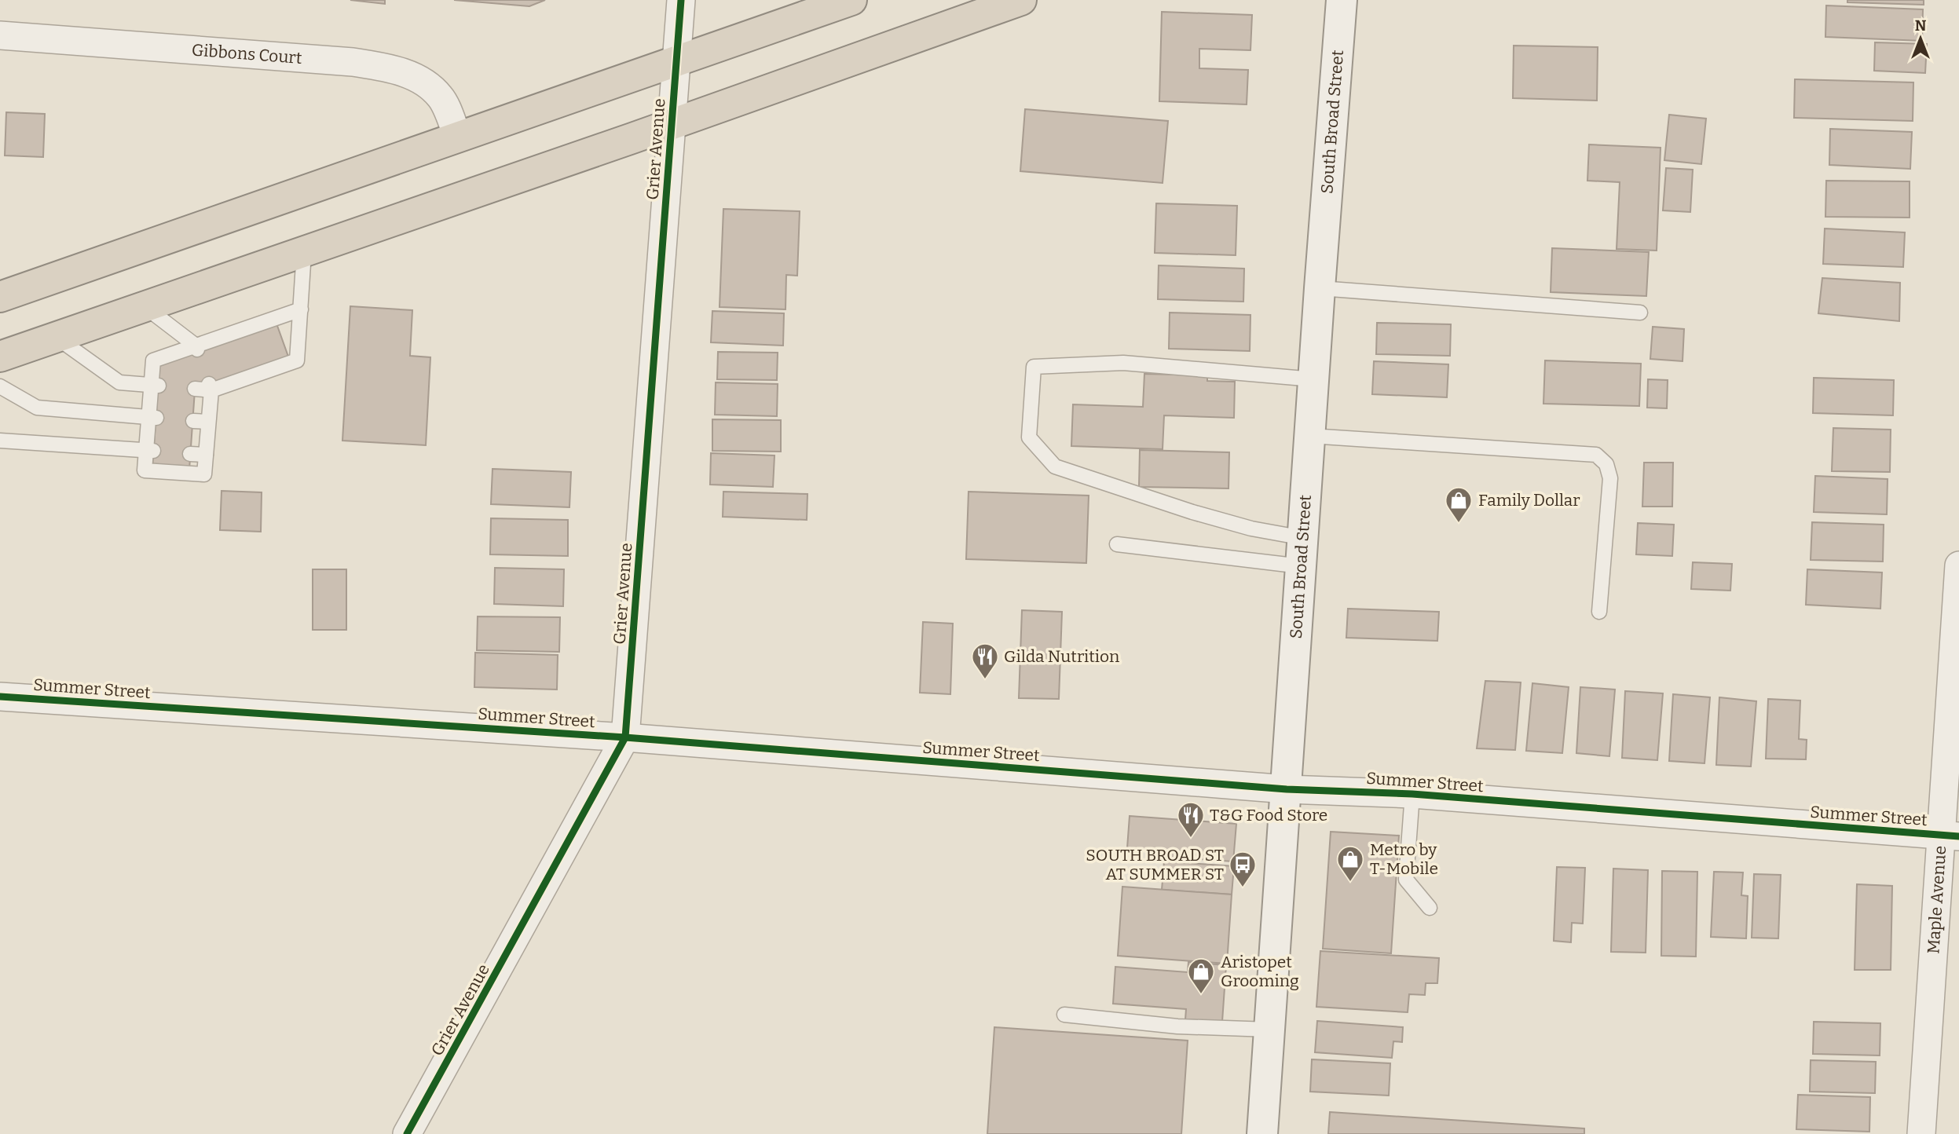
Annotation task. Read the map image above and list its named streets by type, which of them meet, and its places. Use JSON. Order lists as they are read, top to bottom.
{
  "streets": {
    "street": [
      "Gibbons Court",
      "South Broad Street",
      "Grier Avenue",
      "Summer Street",
      "Maple Avenue"
    ]
  },
  "crossings": [
    ["South Broad Street", "Summer Street"],
    ["Grier Avenue", "Summer Street"],
    ["Summer Street", "Maple Avenue"]
  ],
  "places": {
    "shop": ["Family Dollar", "Metro by T-Mobile", "Aristopet Grooming"],
    "restaurant": ["Gilda Nutrition", "T&G Food Store"],
    "bus stop": ["SOUTH BROAD ST AT SUMMER ST"]
  },
  "north": "top"
}
